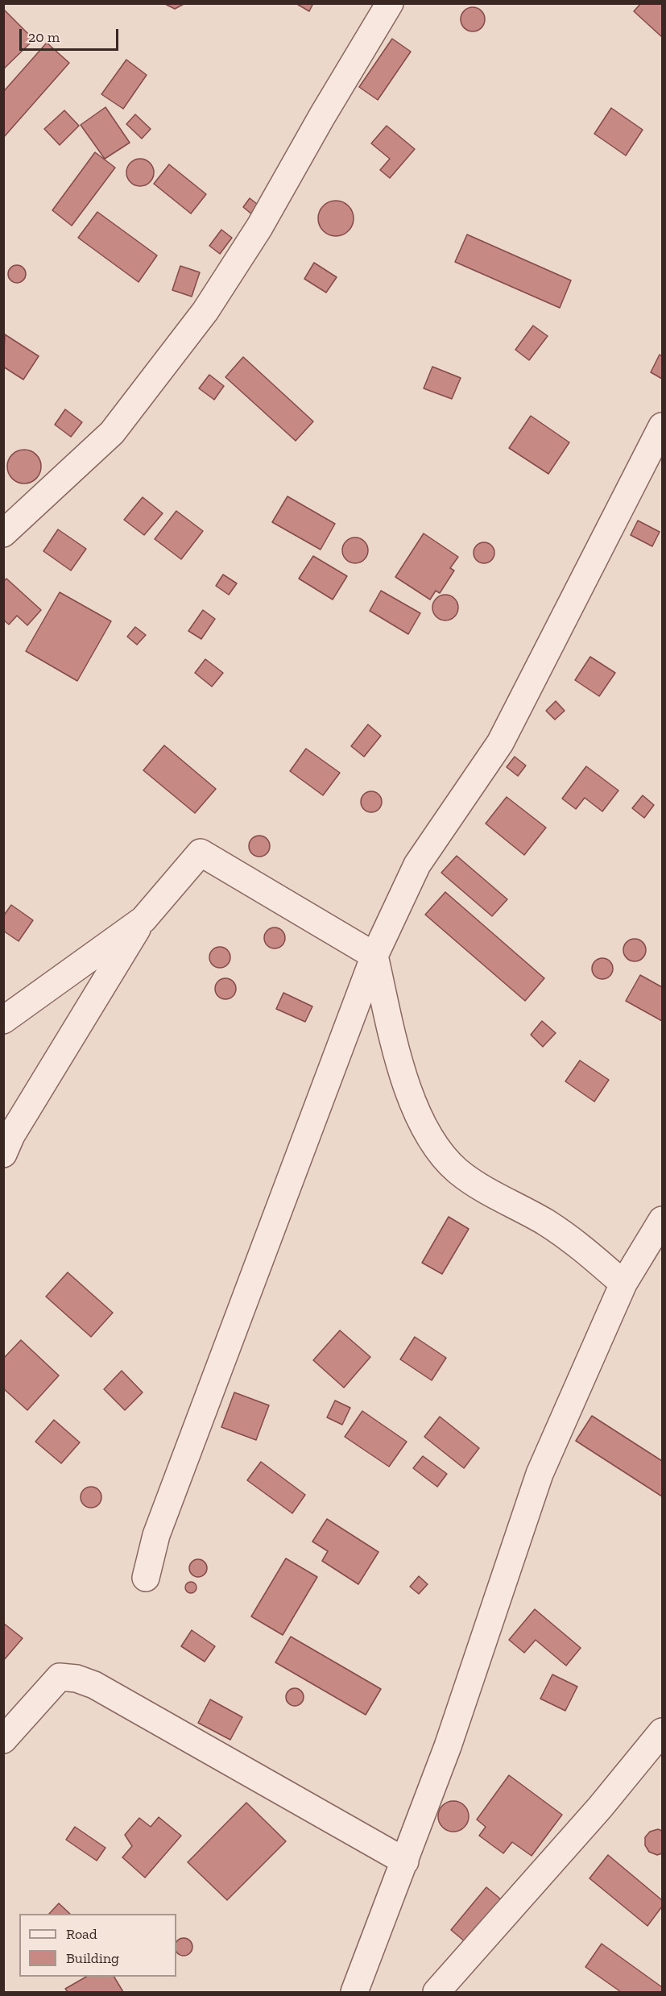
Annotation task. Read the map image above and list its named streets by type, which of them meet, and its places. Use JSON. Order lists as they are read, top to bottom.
{
  "legend": ["Road", "Building"],
  "scale_bar": "20 m"
}
